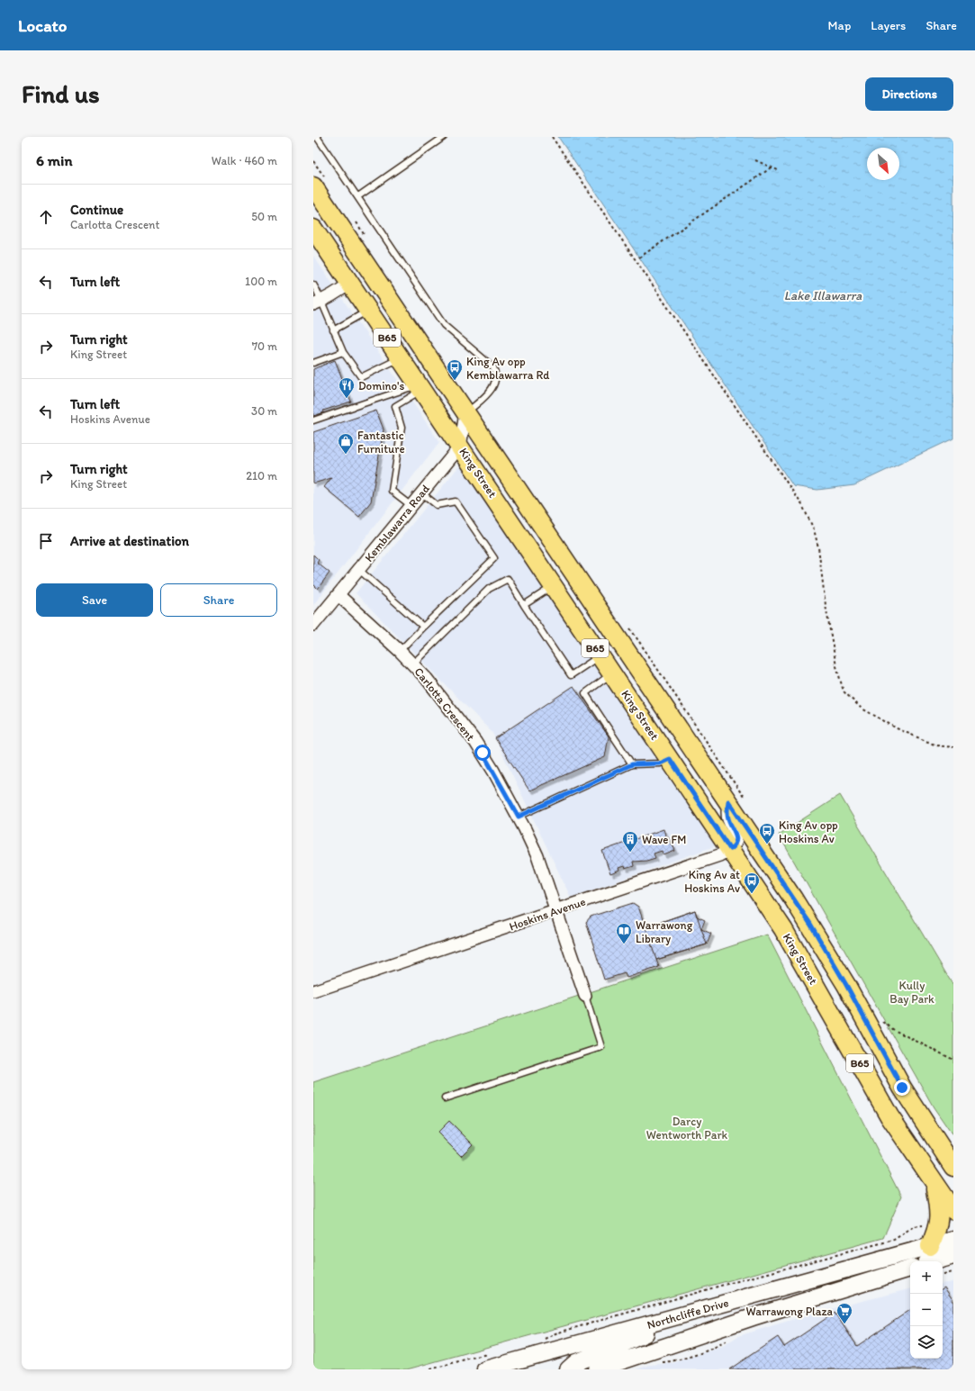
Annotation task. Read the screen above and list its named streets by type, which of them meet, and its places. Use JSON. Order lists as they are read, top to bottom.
{
  "streets": {
    "main road": ["B65", "King Street", "Northcliffe Drive"],
    "street": ["Kemblawarra Road", "Carlotta Crescent", "Hoskins Avenue"]
  },
  "crossings": [
    ["King Street", "Kemblawarra Road"],
    ["King Street", "Hoskins Avenue"],
    ["Kemblawarra Road", "Carlotta Crescent"],
    ["Carlotta Crescent", "Hoskins Avenue"]
  ],
  "water": ["Lake Illawarra"],
  "parks": ["Kully Bay Park", "Darcy Wentworth Park"],
  "places": {
    "bus stop": ["King Av opp Kemblawarra Rd", "King Av opp Hoskins Av", "King Av at Hoskins Av"],
    "restaurant": ["Domino's"],
    "shop": ["Fantastic Furniture"],
    "building": ["Wave FM"],
    "library": ["Warrawong Library"],
    "supermarket": ["Warrawong Plaza"]
  },
  "north": "bottom right",
  "page": {
    "header": "Locato",
    "nav": ["Map", "Layers", "Share"],
    "buttons": [
      "Directions",
      ["Save", "Share"]
    ],
    "title": "Find us",
    "heading": ["6 min", "Walk · 460 m"],
    "list": [
      ["Continue", "Carlotta Crescent", "50 m"],
      ["Turn left", "100 m"],
      ["Turn right", "King Street", "70 m"],
      ["Turn left", "Hoskins Avenue", "30 m"],
      ["Turn right", "King Street", "210 m"],
      "Arrive at destination"
    ],
    "map_buttons": ["+", "−"]
  }
}
